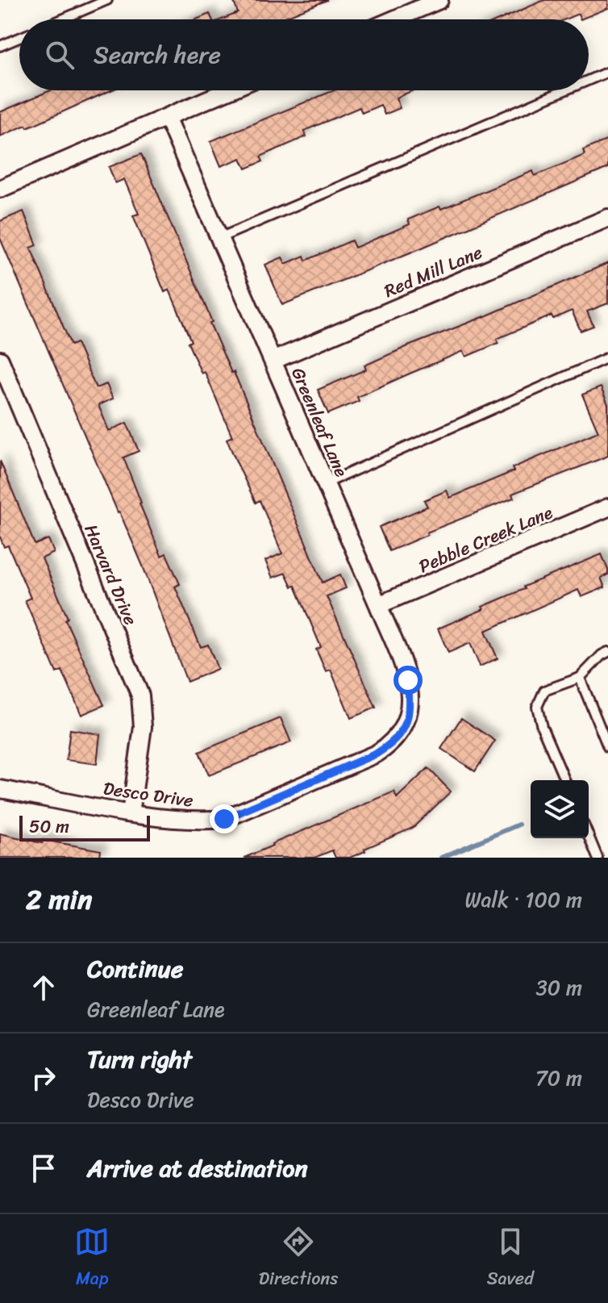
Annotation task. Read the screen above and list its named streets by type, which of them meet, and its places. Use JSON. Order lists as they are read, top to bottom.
{
  "streets": {
    "street": [
      "Red Mill Lane",
      "Greenleaf Lane",
      "Pebble Creek Lane",
      "Harvard Drive",
      "Desco Drive"
    ]
  },
  "crossings": [
    ["Red Mill Lane", "Greenleaf Lane"],
    ["Greenleaf Lane", "Pebble Creek Lane"],
    ["Greenleaf Lane", "Desco Drive"],
    ["Harvard Drive", "Desco Drive"]
  ],
  "scale_bar": "50 m",
  "page": {
    "search": "Search here",
    "scale": "50 m",
    "heading": ["2 min", "Walk · 100 m"],
    "list": [
      ["Continue", "Greenleaf Lane", "30 m"],
      ["Turn right", "Desco Drive", "70 m"],
      "Arrive at destination"
    ],
    "nav": ["Map", "Directions", "Saved"]
  }
}
